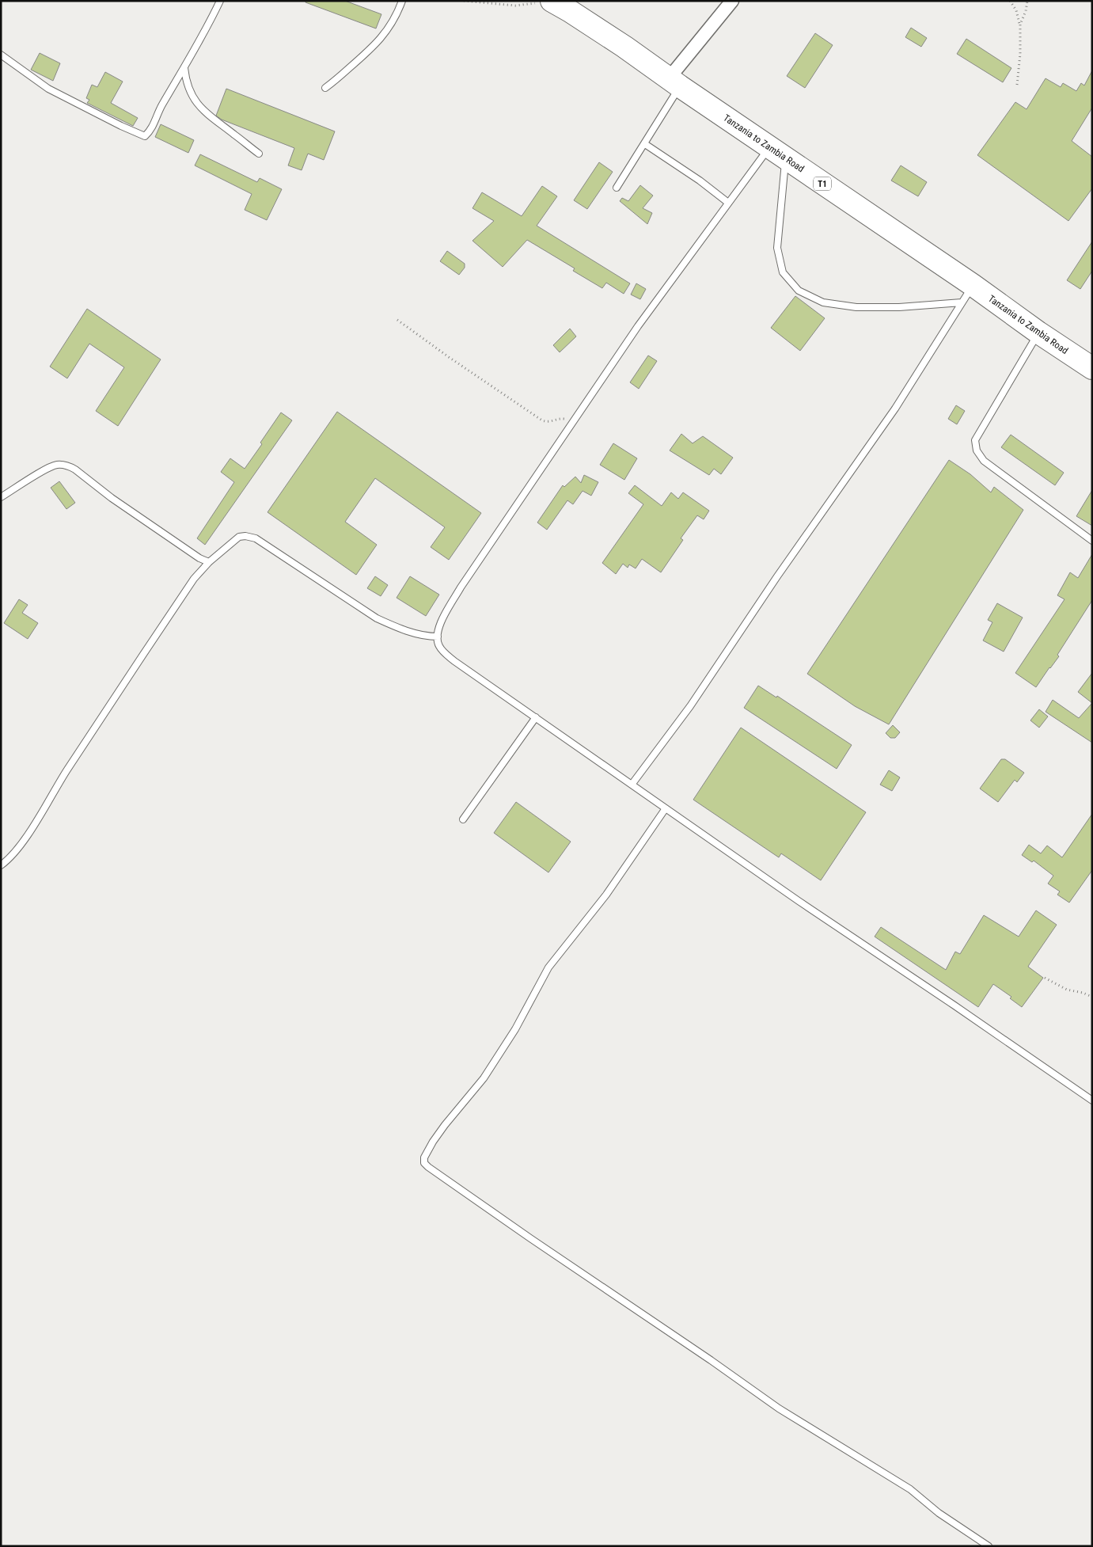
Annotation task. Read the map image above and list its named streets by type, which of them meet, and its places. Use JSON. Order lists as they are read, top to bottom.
{
  "streets": {
    "highway": ["Tanzania to Zambia Road", "T1"]
  }
}
